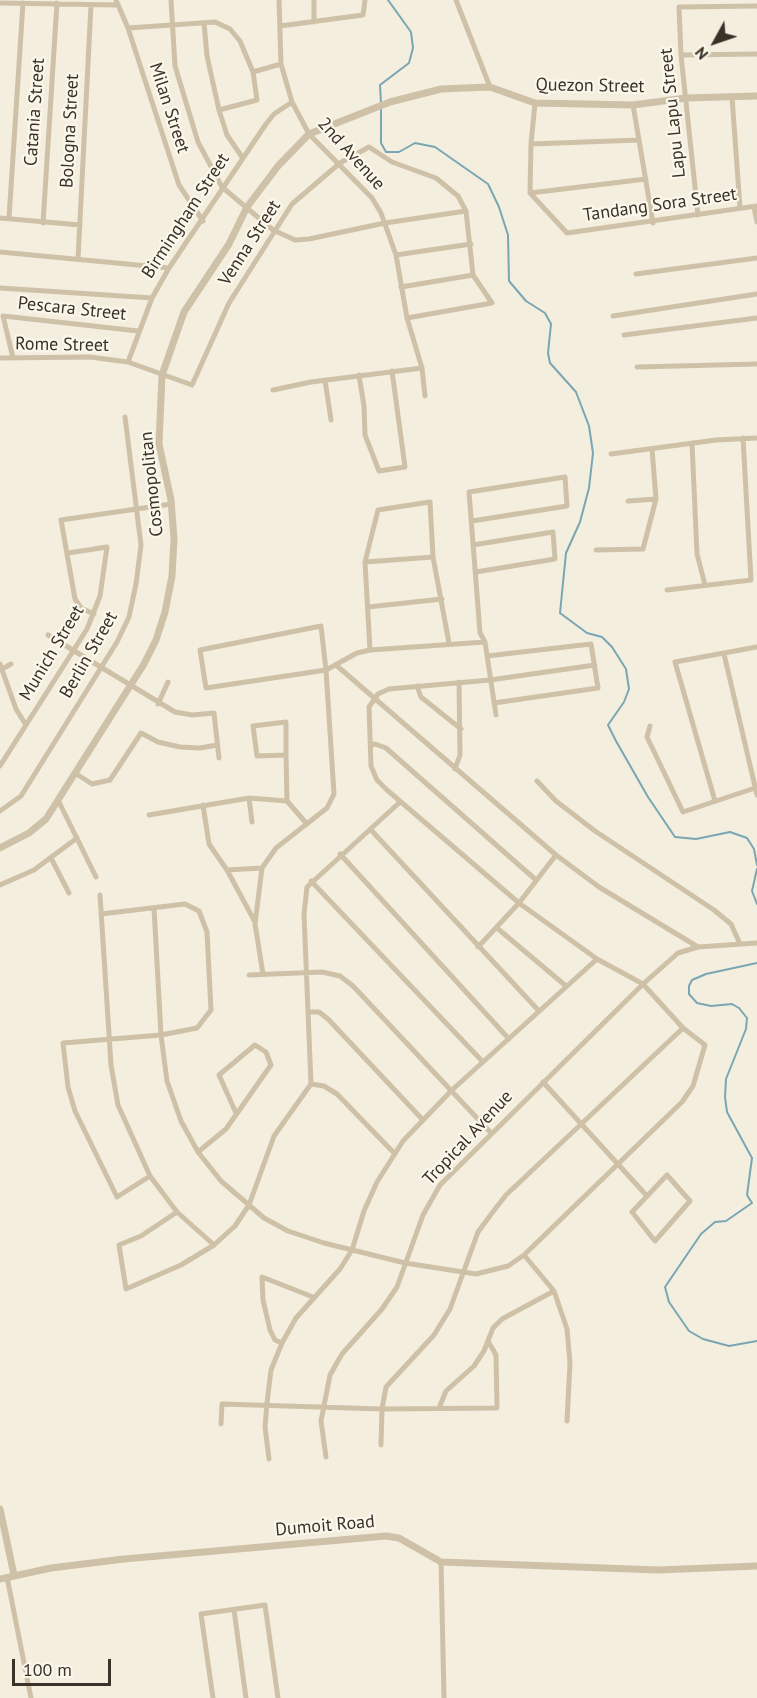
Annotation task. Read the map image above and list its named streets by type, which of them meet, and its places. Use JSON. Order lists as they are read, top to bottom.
{
  "streets": {
    "street": [
      "Quezon Street",
      "Milan Street",
      "Catania Street",
      "Lapu Lapu Street",
      "Bologna Street",
      "2nd Avenue",
      "Tandang Sora Street",
      "Birmingham Street",
      "Venna Street",
      "Pescara Street",
      "Rome Street",
      "Cosmopolitan",
      "Munich Street",
      "Berlin Street",
      "Tropical Avenue",
      "Dumoit Road"
    ]
  },
  "crossings": [
    ["Quezon Street", "Lapu Lapu Street"],
    ["Quezon Street", "Cosmopolitan"],
    ["Milan Street", "Birmingham Street"],
    ["Lapu Lapu Street", "Tandang Sora Street"],
    ["2nd Avenue", "Birmingham Street"],
    ["2nd Avenue", "Venna Street"],
    ["2nd Avenue", "Cosmopolitan"],
    ["Birmingham Street", "Pescara Street"],
    ["Birmingham Street", "Rome Street"],
    ["Venna Street", "Rome Street"],
    ["Pescara Street", "Rome Street"],
    ["Rome Street", "Cosmopolitan"]
  ],
  "scale_bar": "100 m",
  "north": "bottom left"
}
